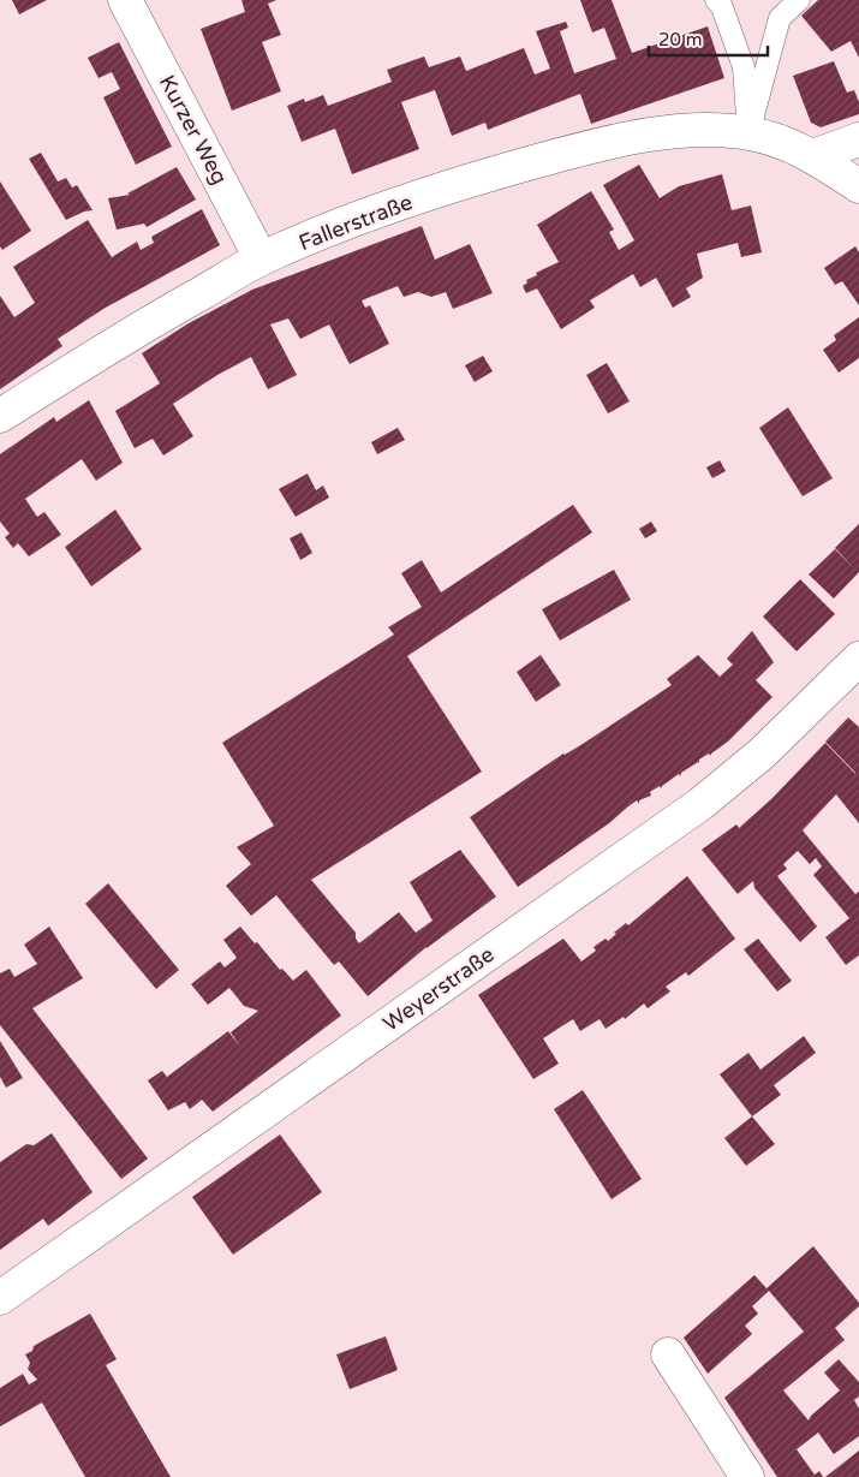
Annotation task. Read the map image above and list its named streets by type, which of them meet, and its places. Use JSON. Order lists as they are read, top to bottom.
{
  "streets": {
    "street": ["Kurzer Weg", "Fallerstraße", "Weyerstraße"]
  },
  "crossings": [
    ["Kurzer Weg", "Fallerstraße"]
  ],
  "scale_bar": "20 m"
}
